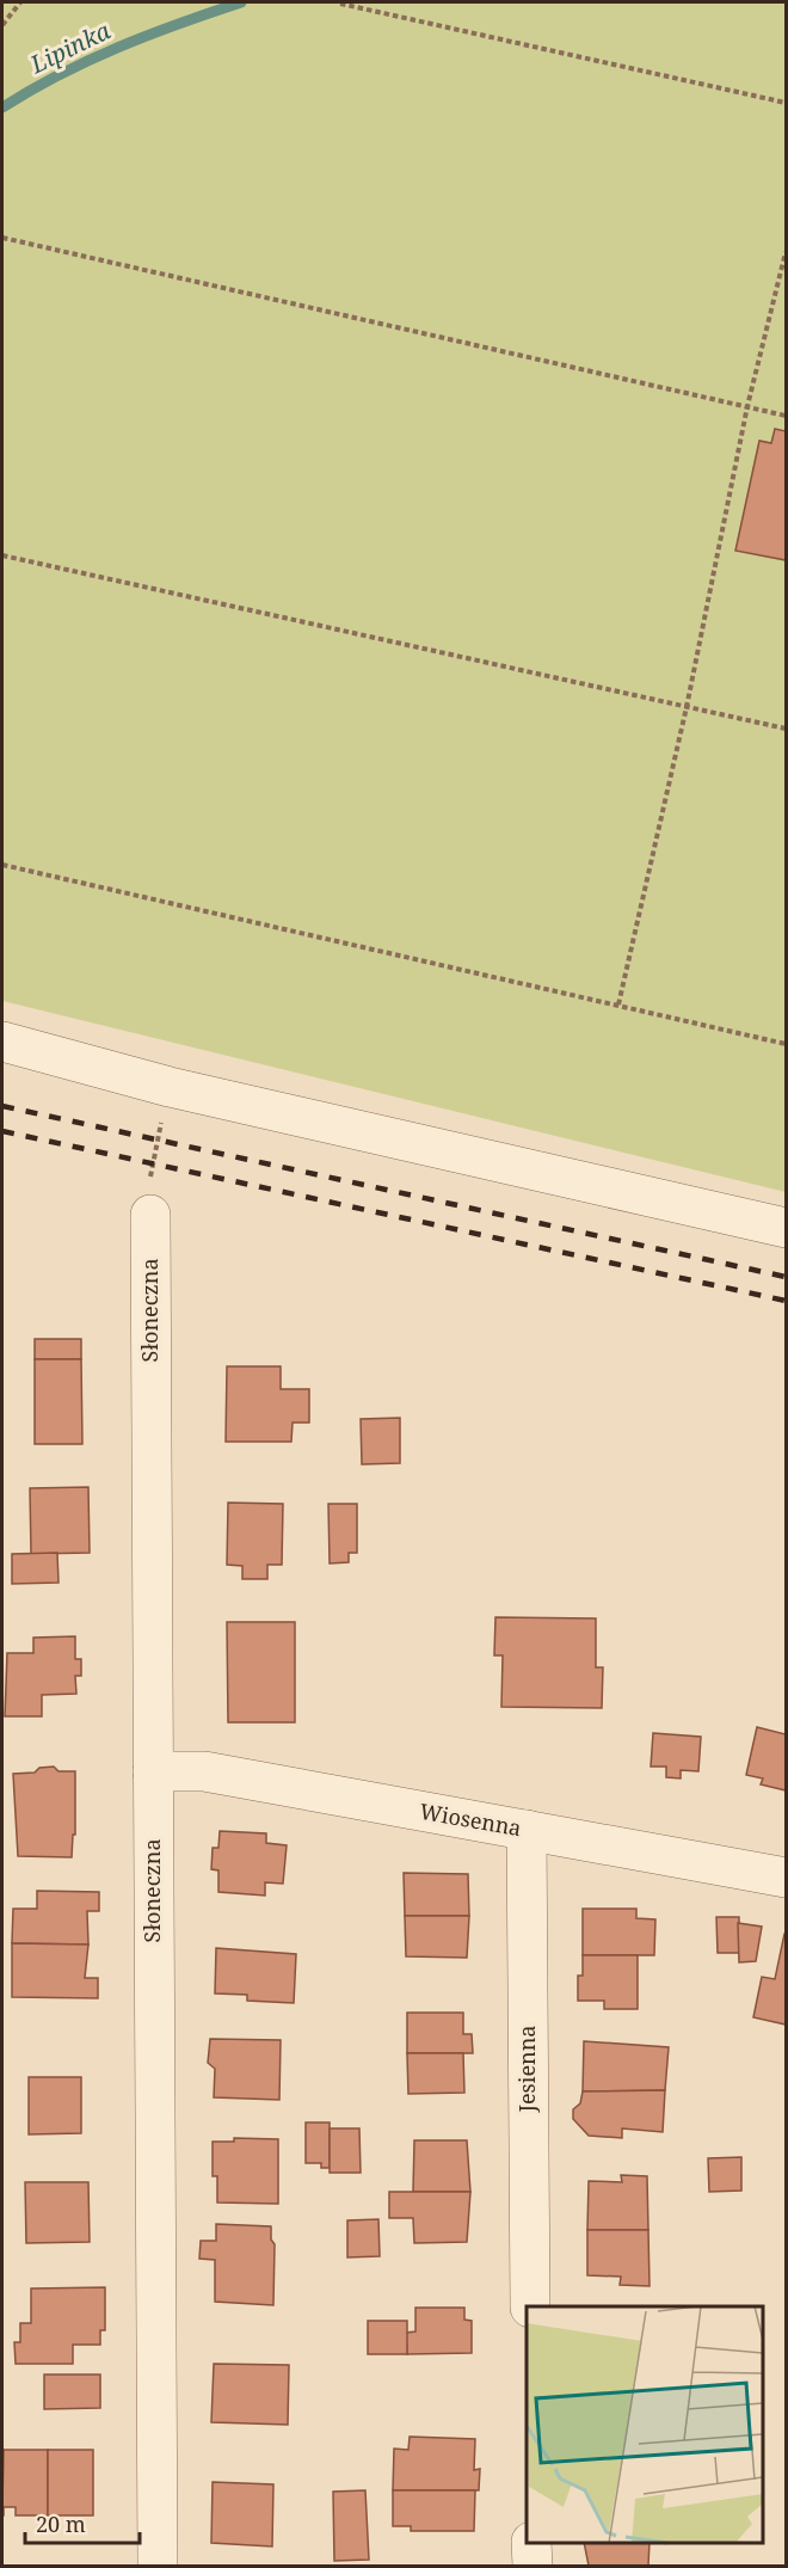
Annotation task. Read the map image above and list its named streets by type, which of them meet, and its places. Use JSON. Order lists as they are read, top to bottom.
{
  "streets": {
    "street": ["Słoneczna", "Wiosenna", "Jesienna"]
  },
  "crossings": [
    ["Słoneczna", "Wiosenna"],
    ["Wiosenna", "Jesienna"]
  ],
  "water": ["Lipinka"],
  "scale_bar": "20 m"
}
